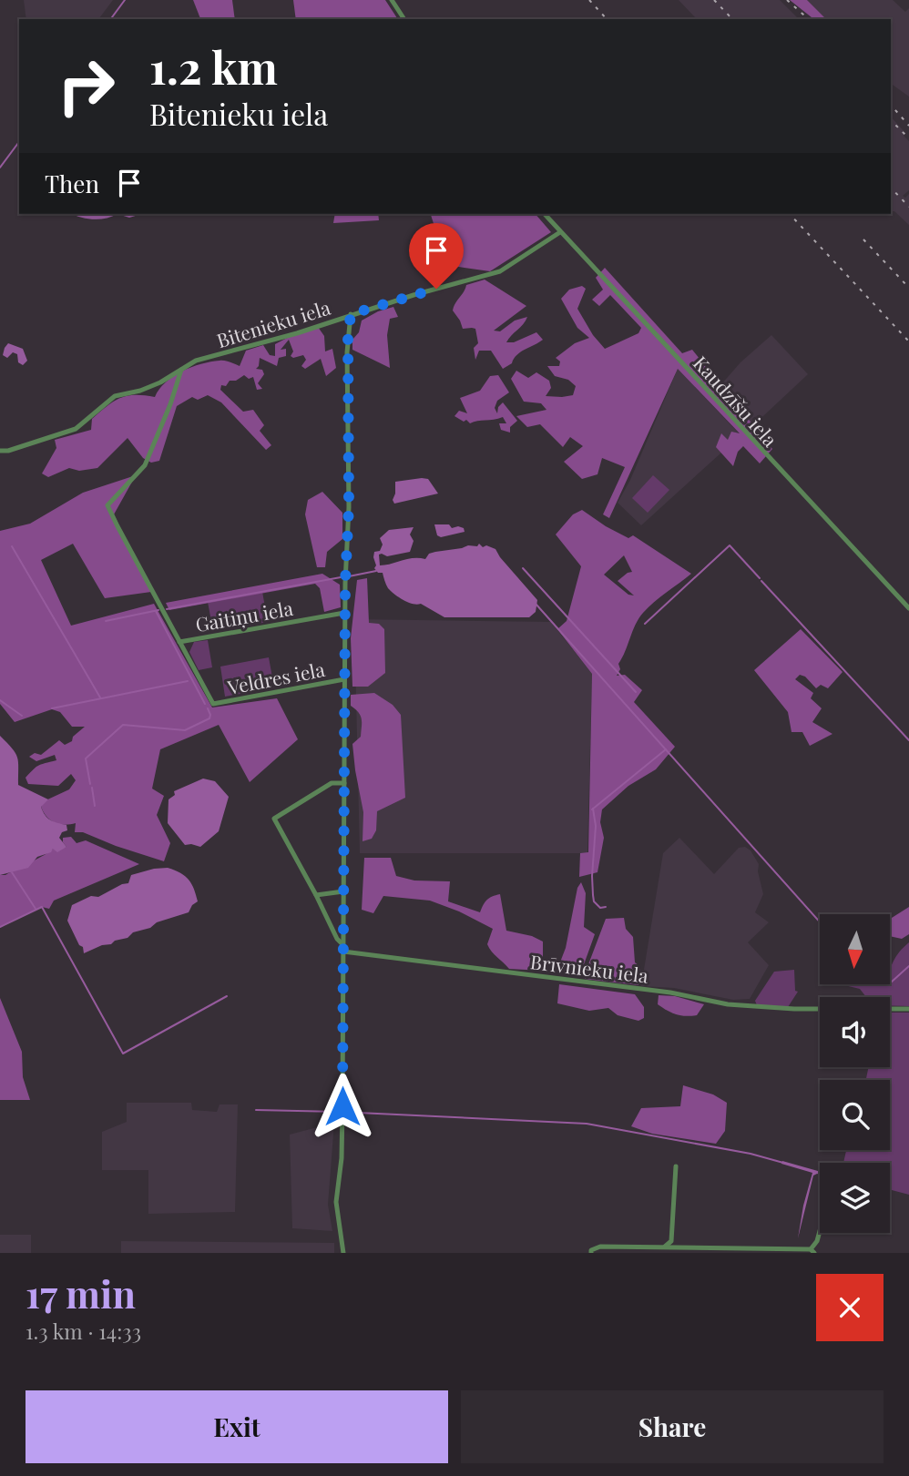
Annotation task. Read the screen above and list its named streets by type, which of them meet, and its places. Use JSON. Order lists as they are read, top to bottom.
{
  "streets": {
    "street": [
      "Bitenieku iela",
      "Kaudzīšu iela",
      "Gaitiņu iela",
      "Veldres iela",
      "Brīvnieku iela"
    ]
  },
  "crossings": [
    ["Bitenieku iela", "Kaudzīšu iela"],
    ["Gaitiņu iela", "Veldres iela"]
  ],
  "north": "bottom",
  "page": {
    "turn": ["1.2 km", "Bitenieku iela"],
    "then": "Then",
    "heading": ["17 min", "1.3 km · 14:33"],
    "buttons": ["Exit", "Share"]
  }
}
